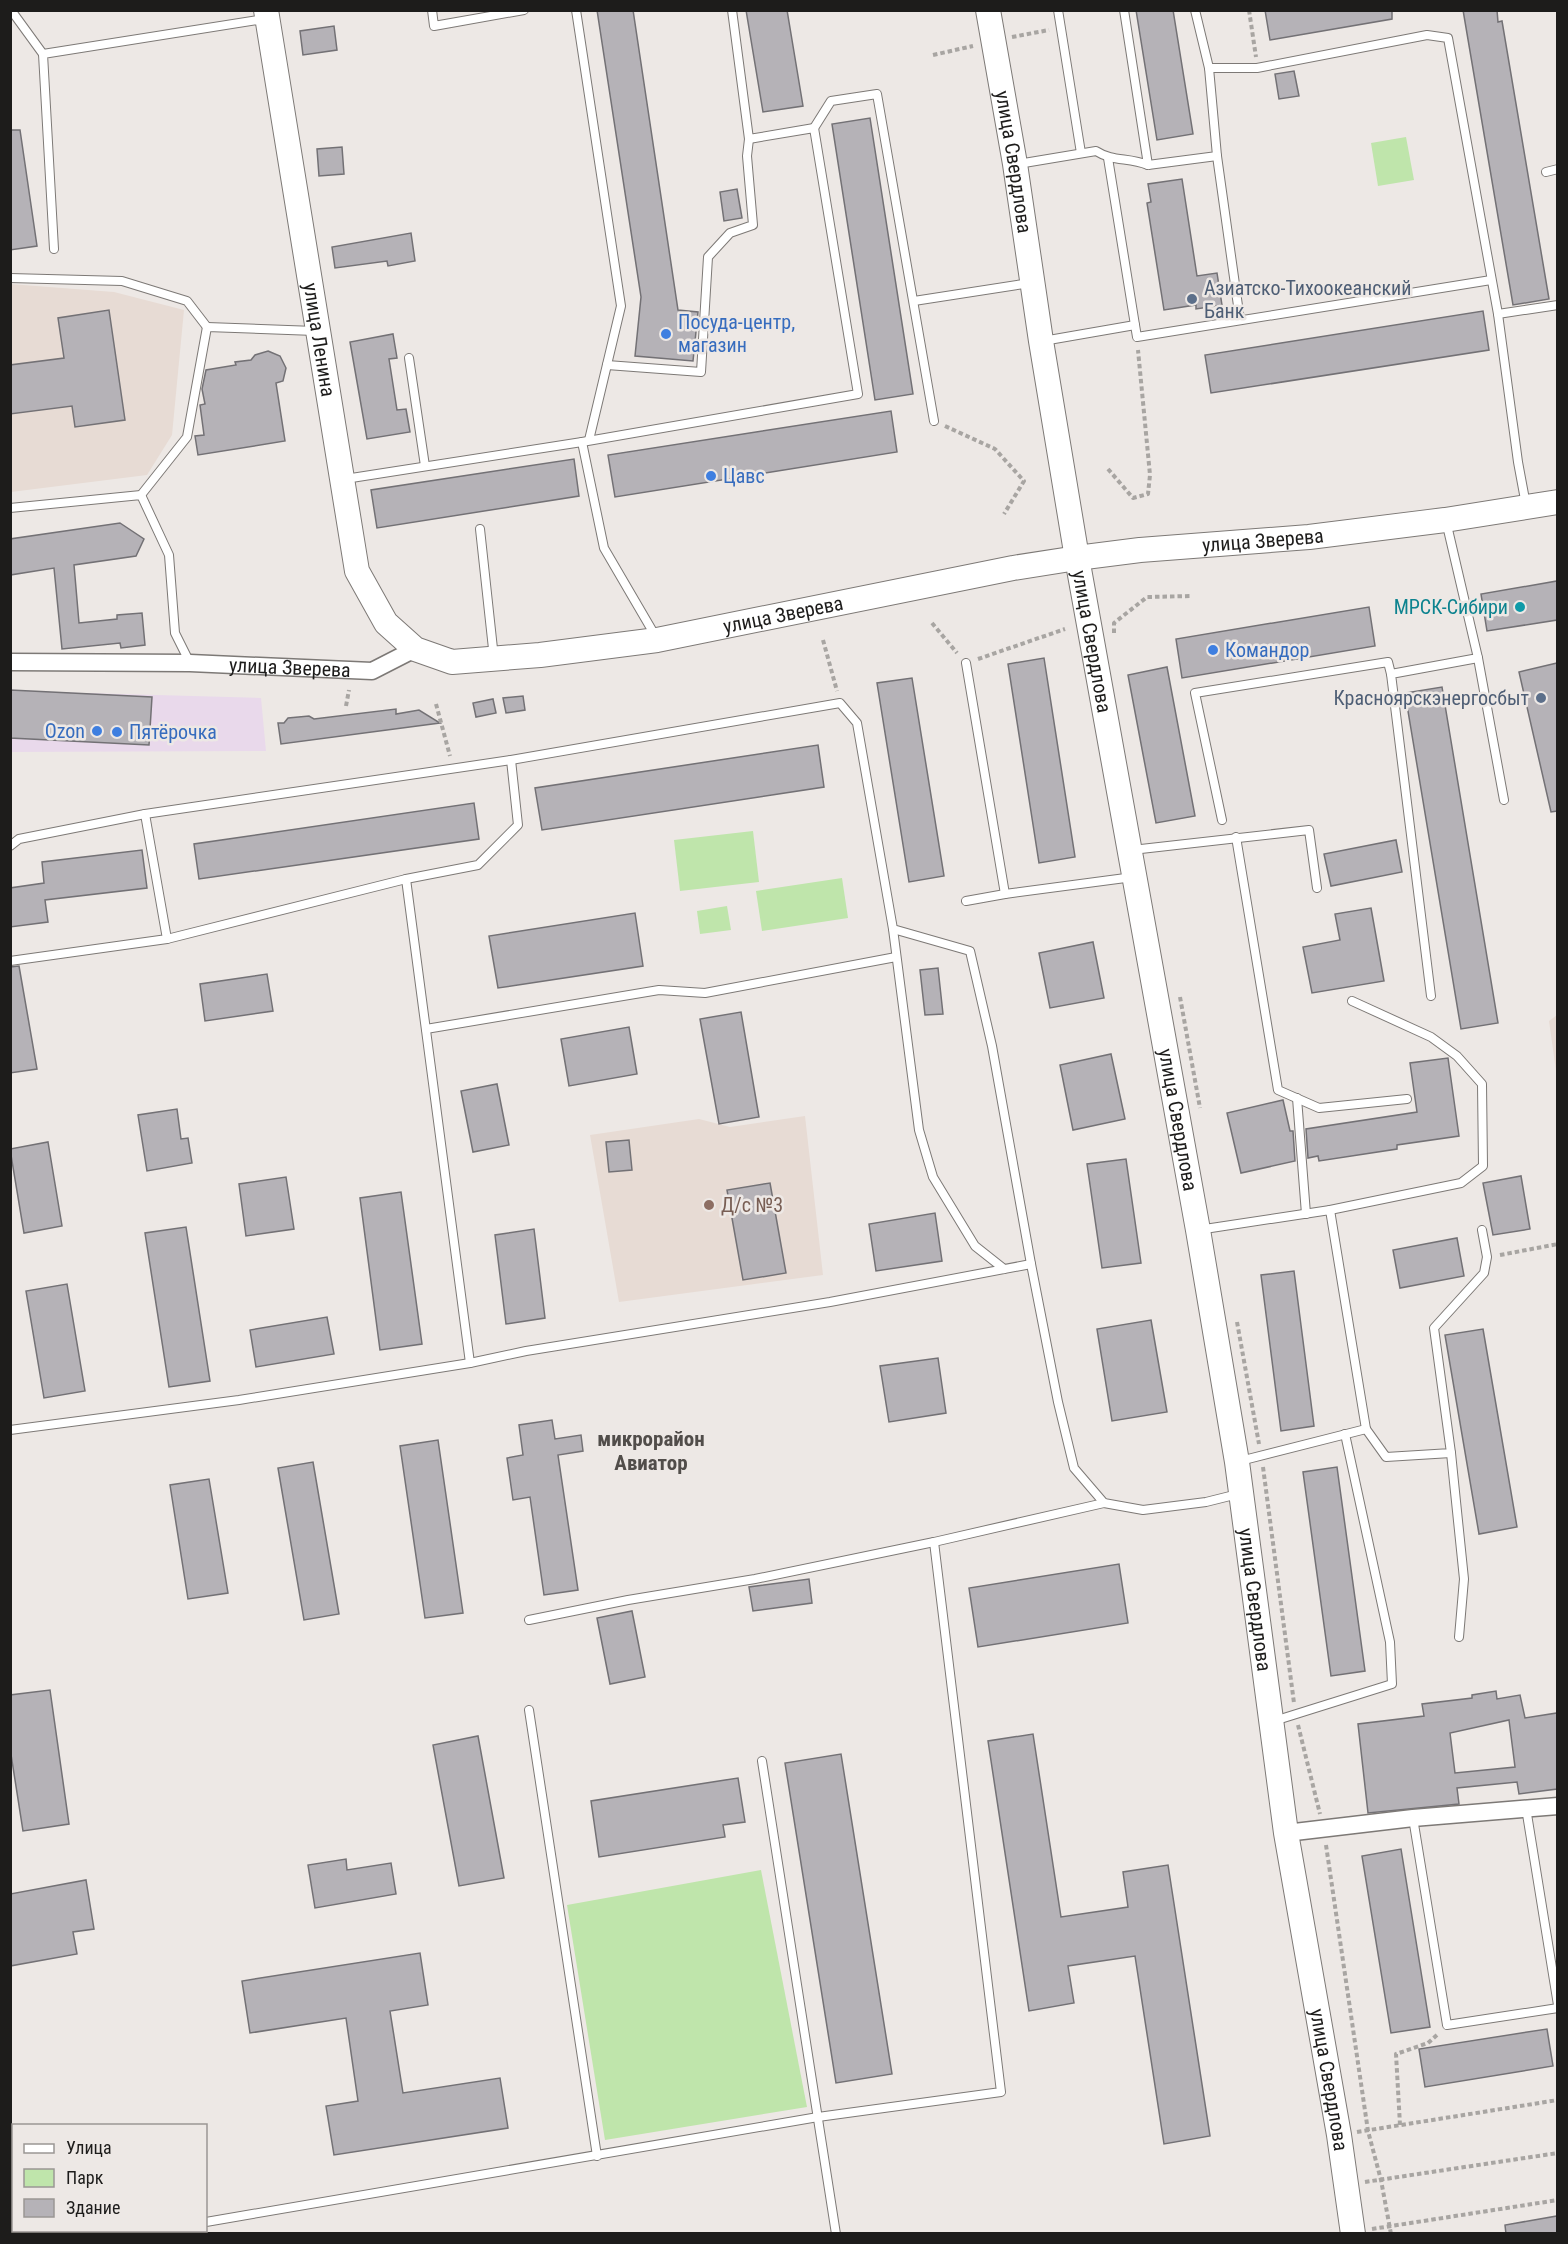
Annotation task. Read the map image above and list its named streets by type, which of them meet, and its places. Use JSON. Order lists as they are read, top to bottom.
{
  "streets": {
    "main road": ["улица Свердлова", "улица Ленина", "улица Зверева"]
  },
  "crossings": [
    ["улица Свердлова", "улица Зверева"],
    ["улица Ленина", "улица Зверева"]
  ],
  "districts": ["микрорайон Авиатор"],
  "places": [
    "Азиатско-Тихоокеанский Банк",
    "Посуда-центр, магазин",
    "Цавс",
    "МРСК-Сибири",
    "Командор",
    "Красноярскэнергосбыт",
    "Ozon",
    "Пятёрочка",
    "Д/с №3"
  ],
  "legend": ["Улица", "Парк", "Здание"]
}
